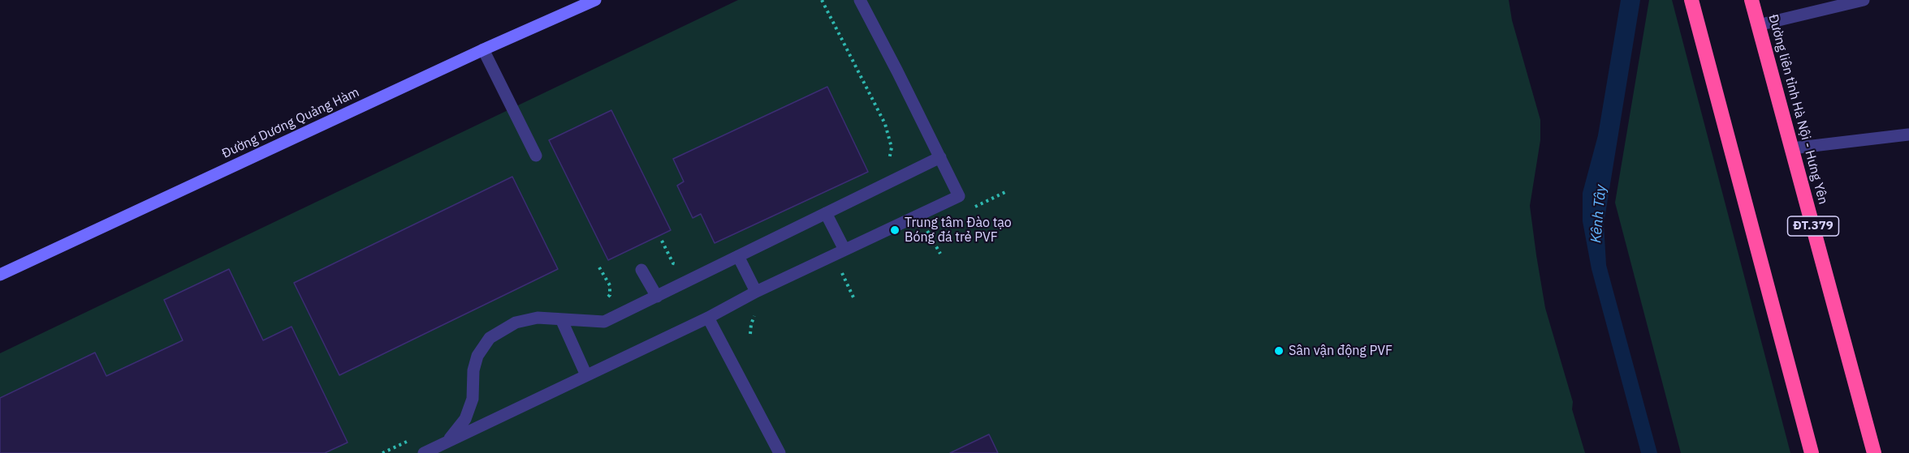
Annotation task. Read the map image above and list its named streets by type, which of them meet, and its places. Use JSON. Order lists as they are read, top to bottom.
{
  "streets": {
    "highway": ["Đường liên tỉnh Hà Nội - Hưng Yên", "ĐT.379"],
    "main road": ["Đường Dương Quảng Hàm"]
  },
  "water": ["Kênh Tây"],
  "places": ["Trung tâm Đào tạo Bóng đá trẻ PVF", "Sân vận động PVF"]
}
